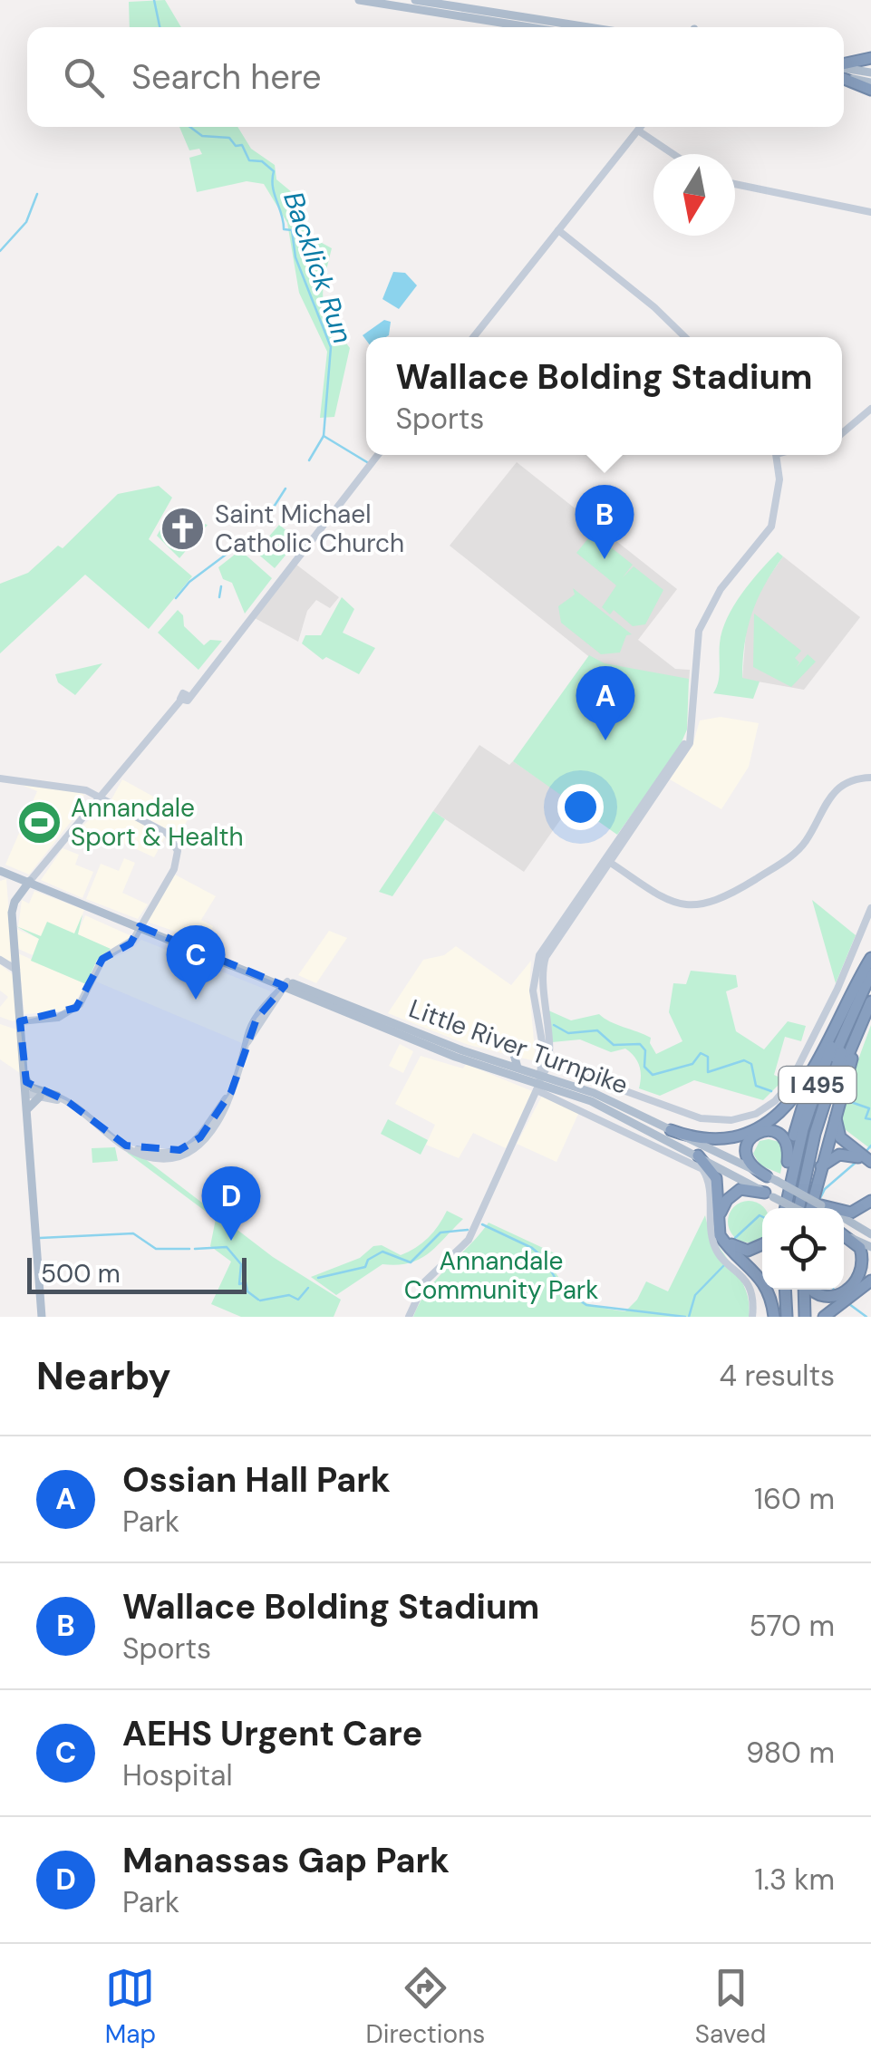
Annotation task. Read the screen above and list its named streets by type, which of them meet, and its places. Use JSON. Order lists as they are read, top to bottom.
{
  "streets": {
    "highway": ["I 495"],
    "main road": ["Little River Turnpike"]
  },
  "water": ["Backlick Run"],
  "parks": ["Annandale Community Park"],
  "places": {
    "church": ["Saint Michael Catholic Church"],
    "sports": ["Annandale Sport & Health"]
  },
  "scale_bar": "500 m",
  "north": "bottom",
  "page": {
    "search": "Search here",
    "popup": ["Wallace Bolding Stadium", "Sports"],
    "pins": [
      "B",
      "A",
      "C",
      "D"
    ],
    "scale": "500 m",
    "heading": ["Nearby", "4 results"],
    "list": [
      {
        "mark": "A",
        "name": "Ossian Hall Park",
        "note": "Park",
        "value": "160 m"
      },
      {
        "mark": "B",
        "name": "Wallace Bolding Stadium",
        "note": "Sports",
        "value": "570 m"
      },
      {
        "mark": "C",
        "name": "AEHS Urgent Care",
        "note": "Hospital",
        "value": "980 m"
      },
      {
        "mark": "D",
        "name": "Manassas Gap Park",
        "note": "Park",
        "value": "1.3 km"
      }
    ],
    "nav": ["Map", "Directions", "Saved"]
  }
}
